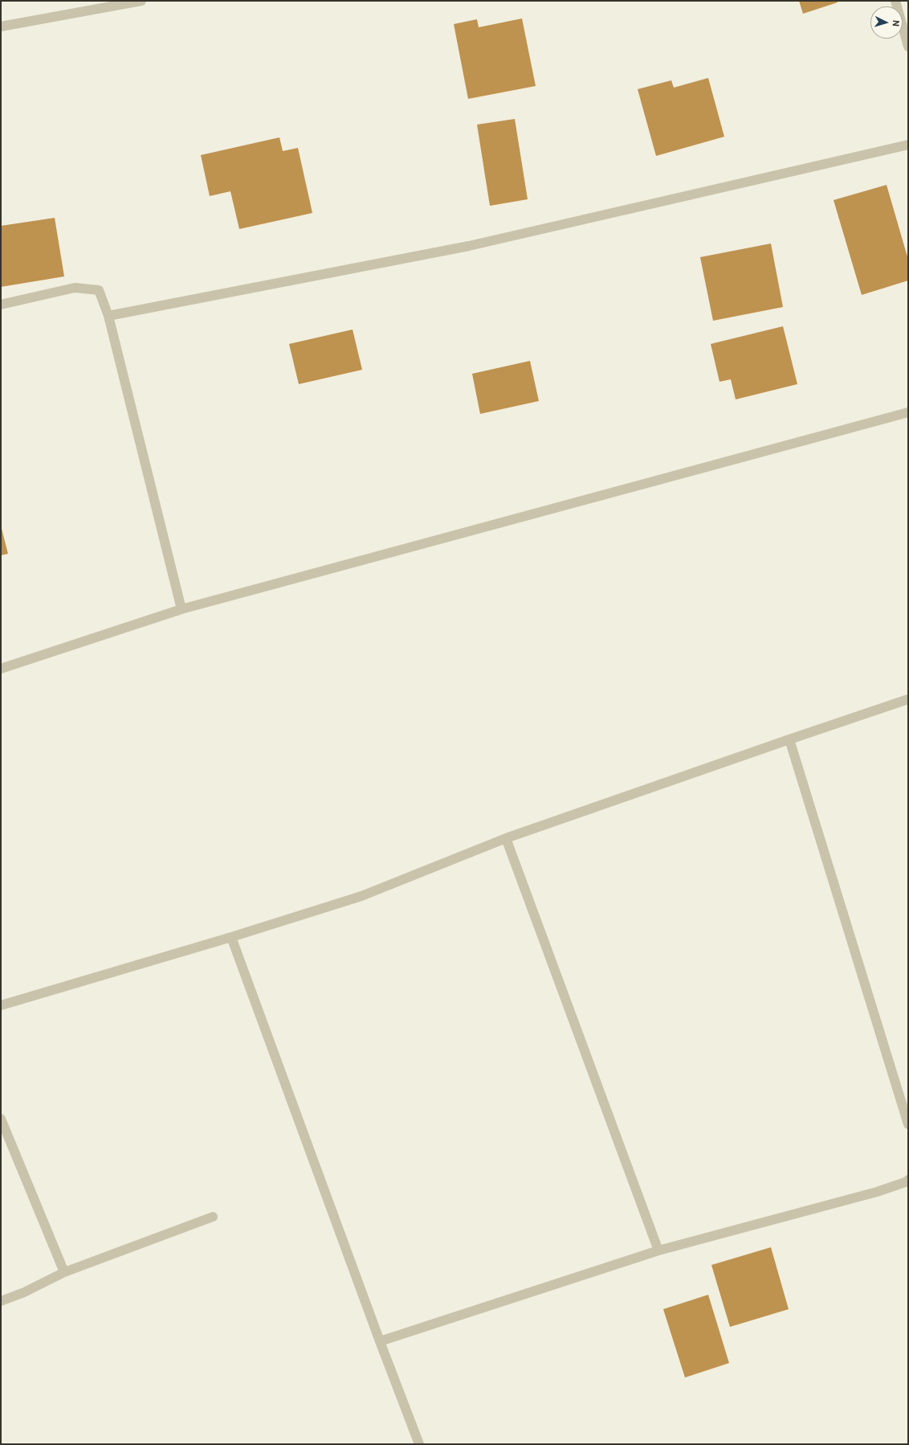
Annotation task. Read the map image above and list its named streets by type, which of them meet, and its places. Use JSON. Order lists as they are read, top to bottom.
{
  "north": "right"
}
